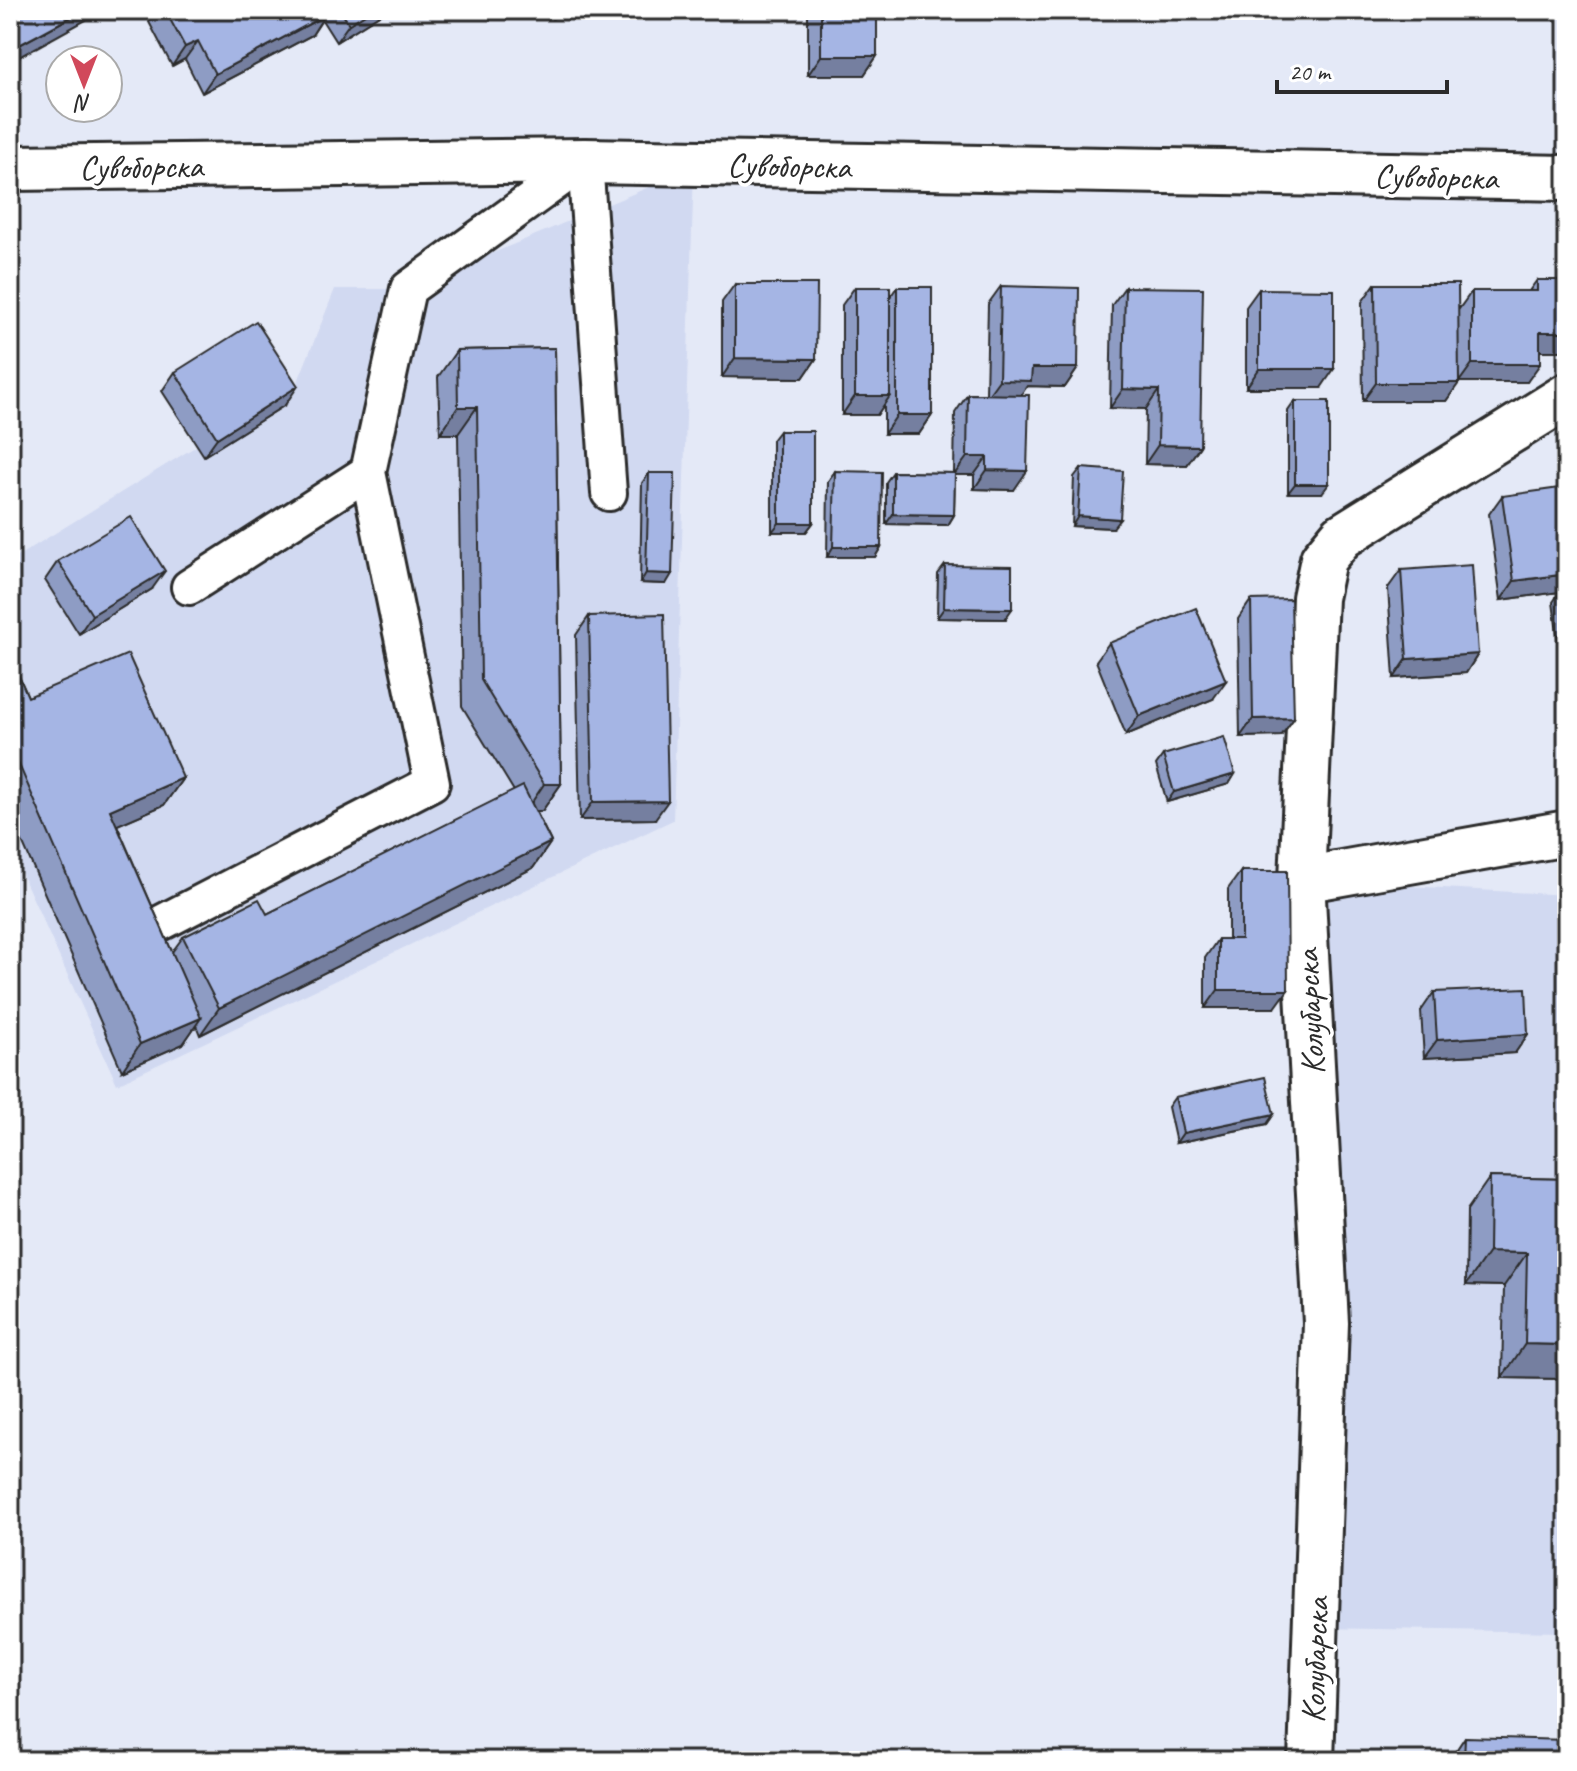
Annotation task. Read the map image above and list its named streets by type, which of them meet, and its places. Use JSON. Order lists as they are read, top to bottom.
{
  "streets": {
    "street": ["Сувоборска", "Колубарска"]
  },
  "scale_bar": "20 m",
  "north": "bottom"
}
